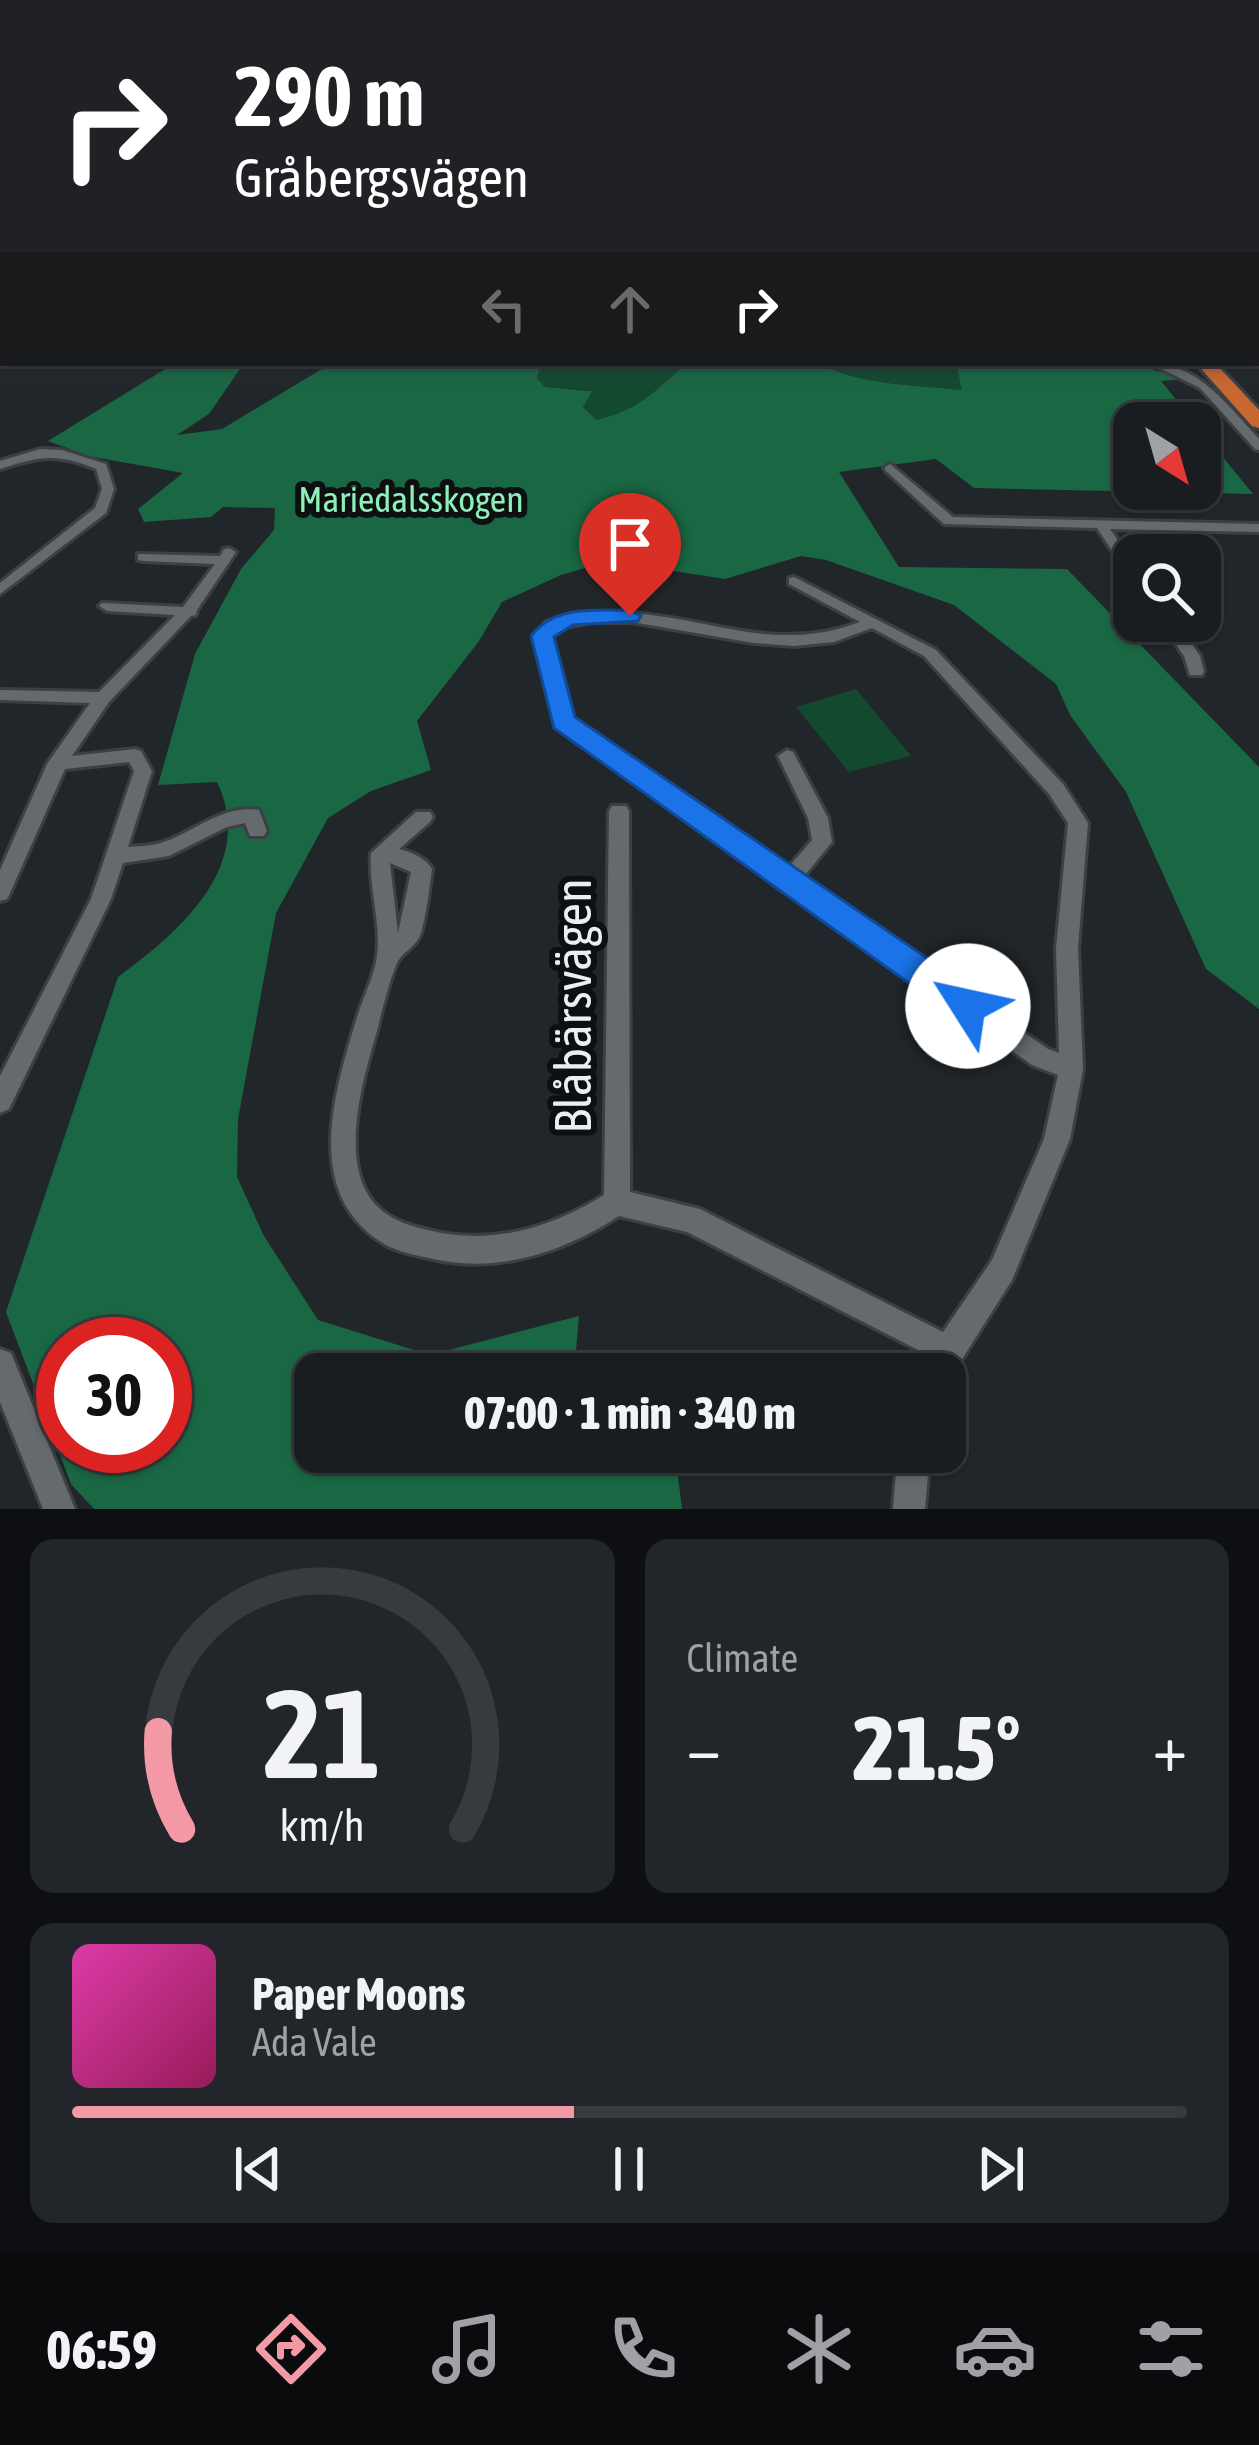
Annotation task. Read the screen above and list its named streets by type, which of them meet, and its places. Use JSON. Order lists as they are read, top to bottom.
{
  "streets": {
    "street": ["Blåbärsvägen"]
  },
  "parks": ["Mariedalsskogen"],
  "north": "bottom right",
  "page": {
    "turn": ["290 m", "Gråbergsvägen"],
    "limit": "30",
    "trip": "07:00 · 1 min · 340 m",
    "tile": "Climate",
    "heat": ["−", "21.5°", "+"],
    "song": ["Paper Moons", "Ada Vale"],
    "tabs": "06:59",
    "gauge": ["21", "km/h"]
  }
}
